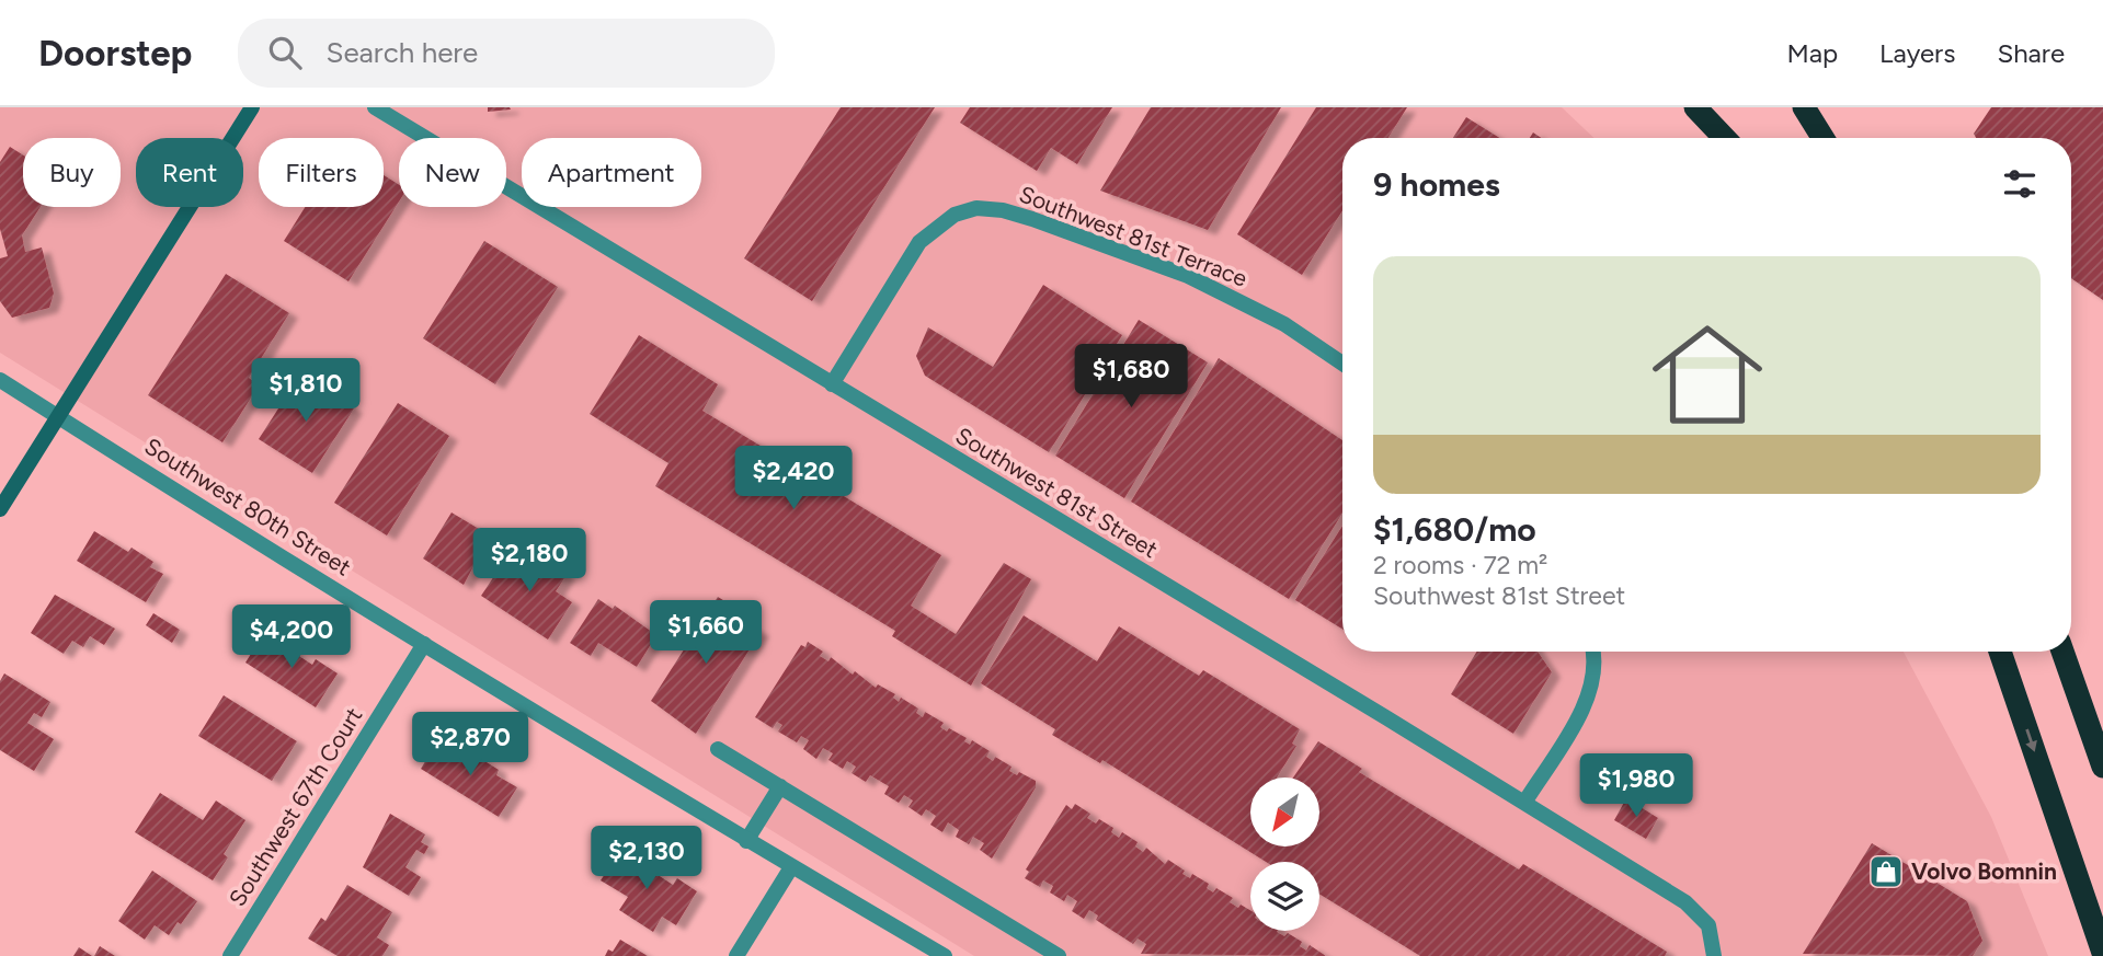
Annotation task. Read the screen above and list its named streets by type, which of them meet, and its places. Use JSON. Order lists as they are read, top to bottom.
{
  "streets": {
    "street": [
      "Southwest 81st Terrace",
      "Southwest 81st Street",
      "Southwest 80th Street",
      "Southwest 67th Court"
    ]
  },
  "crossings": [
    ["Southwest 81st Terrace", "Southwest 81st Street"],
    ["Southwest 80th Street", "Southwest 67th Court"]
  ],
  "places": {
    "shop": ["Volvo Bomnin"]
  },
  "north": "bottom left",
  "page": {
    "header": "Doorstep",
    "search": "Search here",
    "nav": ["Map", "Layers", "Share"],
    "chip": [
      "Buy",
      "Rent",
      "Filters",
      "New",
      "Apartment"
    ],
    "heading": "9 homes",
    "list": [
      {
        "name": "$1,680/mo",
        "note": "2 rooms · 72 m² · Southwest 81st Street"
      }
    ],
    "price": [
      "$1,680",
      "$1,810",
      "$2,420",
      "$2,180",
      "$1,660",
      "$4,200",
      "$2,870",
      "$1,980",
      "$2,130"
    ]
  }
}
